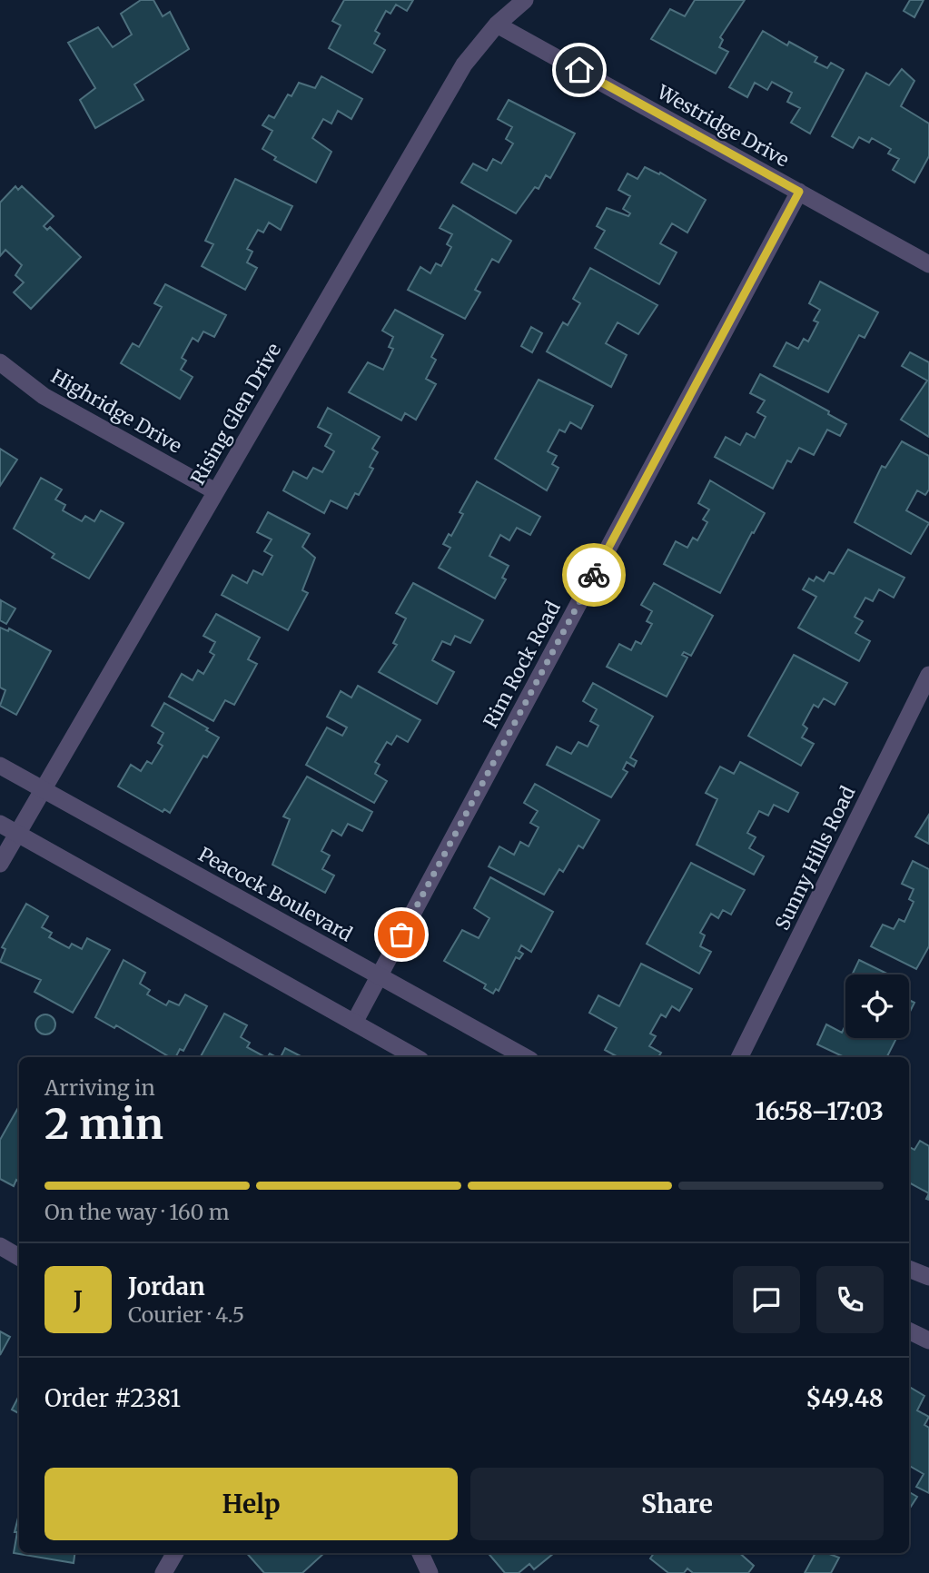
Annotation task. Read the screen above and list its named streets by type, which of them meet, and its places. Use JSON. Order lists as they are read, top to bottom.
{
  "streets": {
    "street": [
      "Westridge Drive",
      "Highridge Drive",
      "Rising Glen Drive",
      "Rim Rock Road",
      "Sunny Hills Road",
      "Peacock Boulevard"
    ]
  },
  "crossings": [
    ["Westridge Drive", "Rising Glen Drive"],
    ["Westridge Drive", "Rim Rock Road"],
    ["Highridge Drive", "Rising Glen Drive"],
    ["Rising Glen Drive", "Peacock Boulevard"],
    ["Rim Rock Road", "Peacock Boulevard"]
  ],
  "page": {
    "heading": ["2 min", "Arriving in", "16:58–17:03"],
    "panel": [
      "Jordan",
      "Courier · 4.5",
      "Order #2381",
      "$49.48"
    ],
    "bar": "On the way · 160 m",
    "round": "J",
    "buttons": ["Help", "Share"]
  }
}
